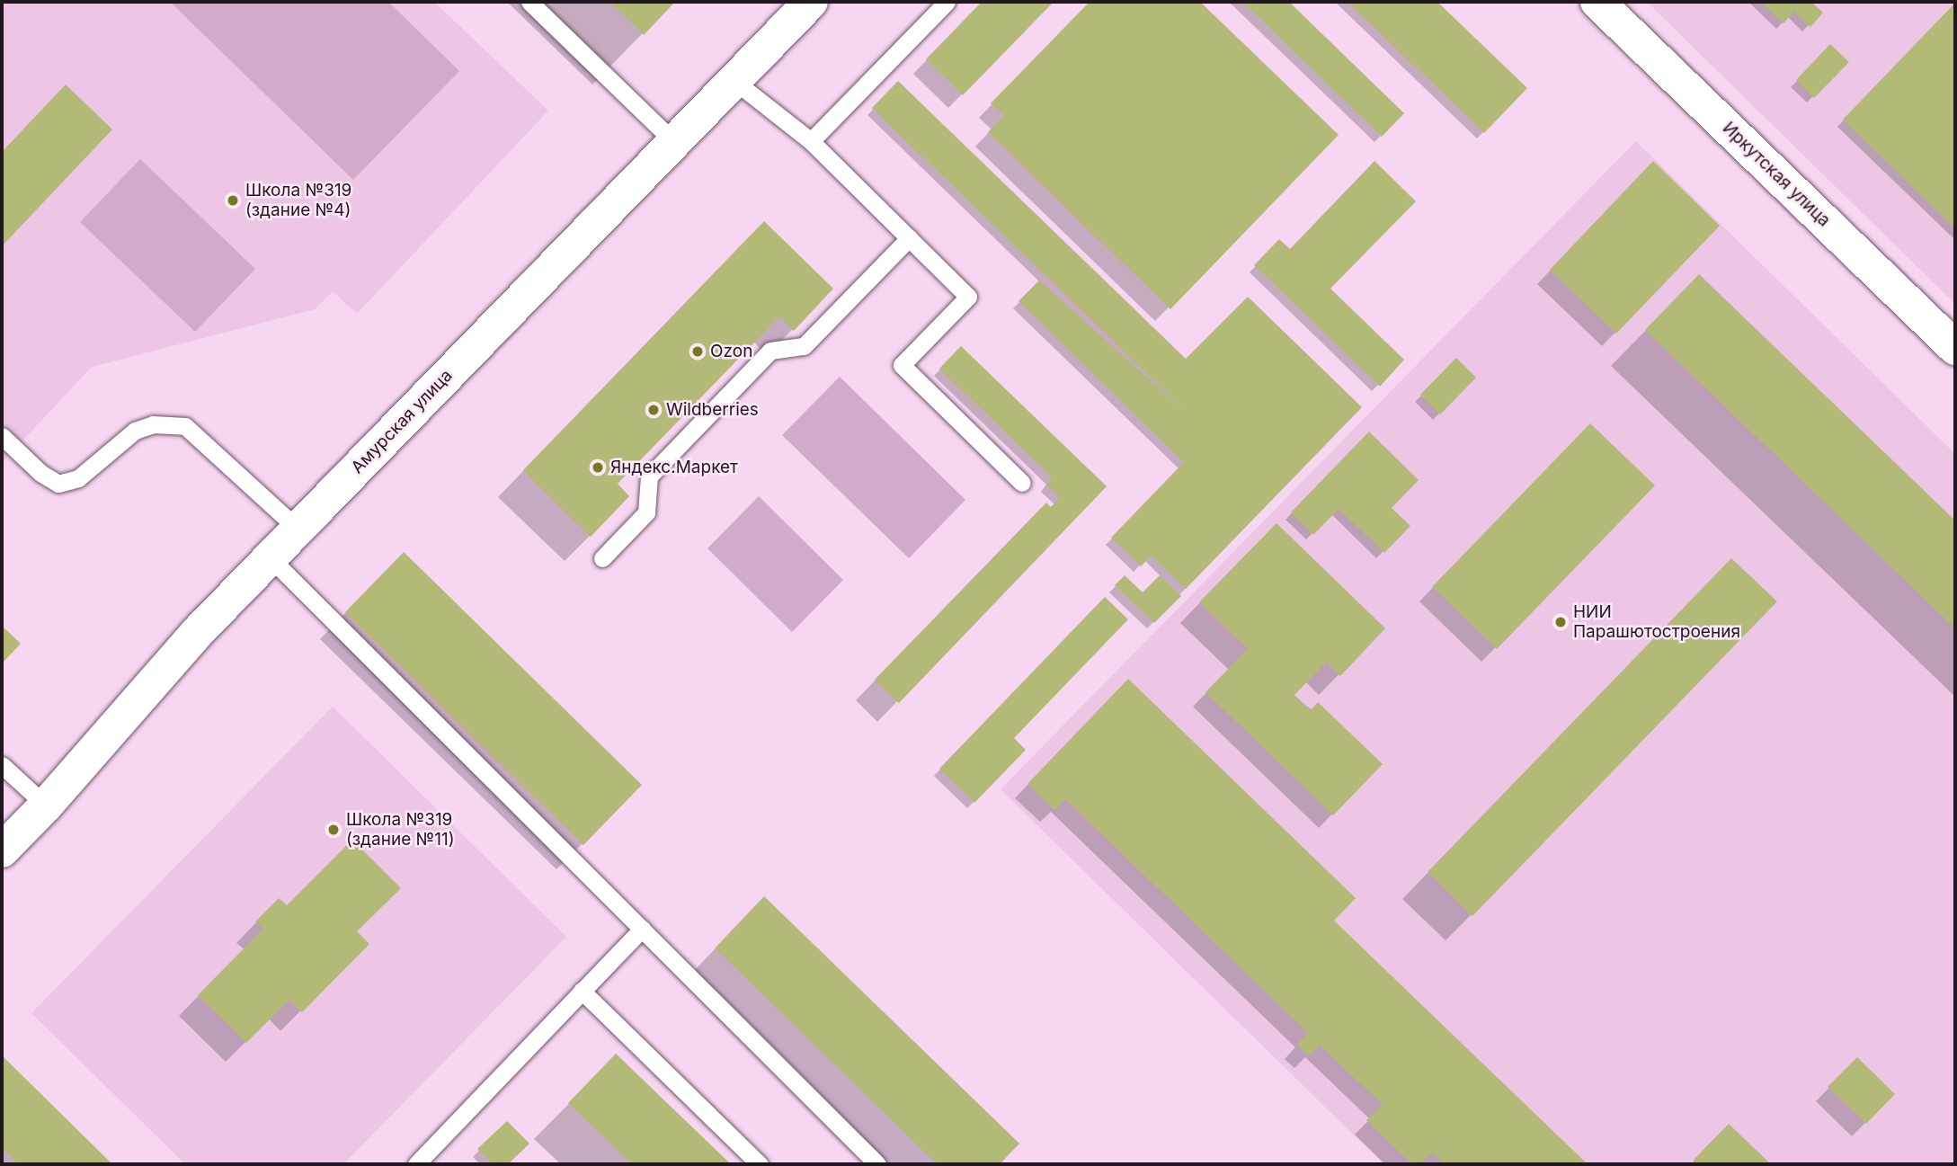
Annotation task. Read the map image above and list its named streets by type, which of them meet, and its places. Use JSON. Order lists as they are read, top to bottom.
{
  "streets": {
    "street": ["Иркутская улица", "Амурская улица"]
  },
  "places": [
    "Школа №319 (здание №4)",
    "Ozon",
    "Wildberries",
    "Яндекс.Маркет",
    "НИИ Парашютостроения",
    "Школа №319 (здание №11)"
  ]
}
